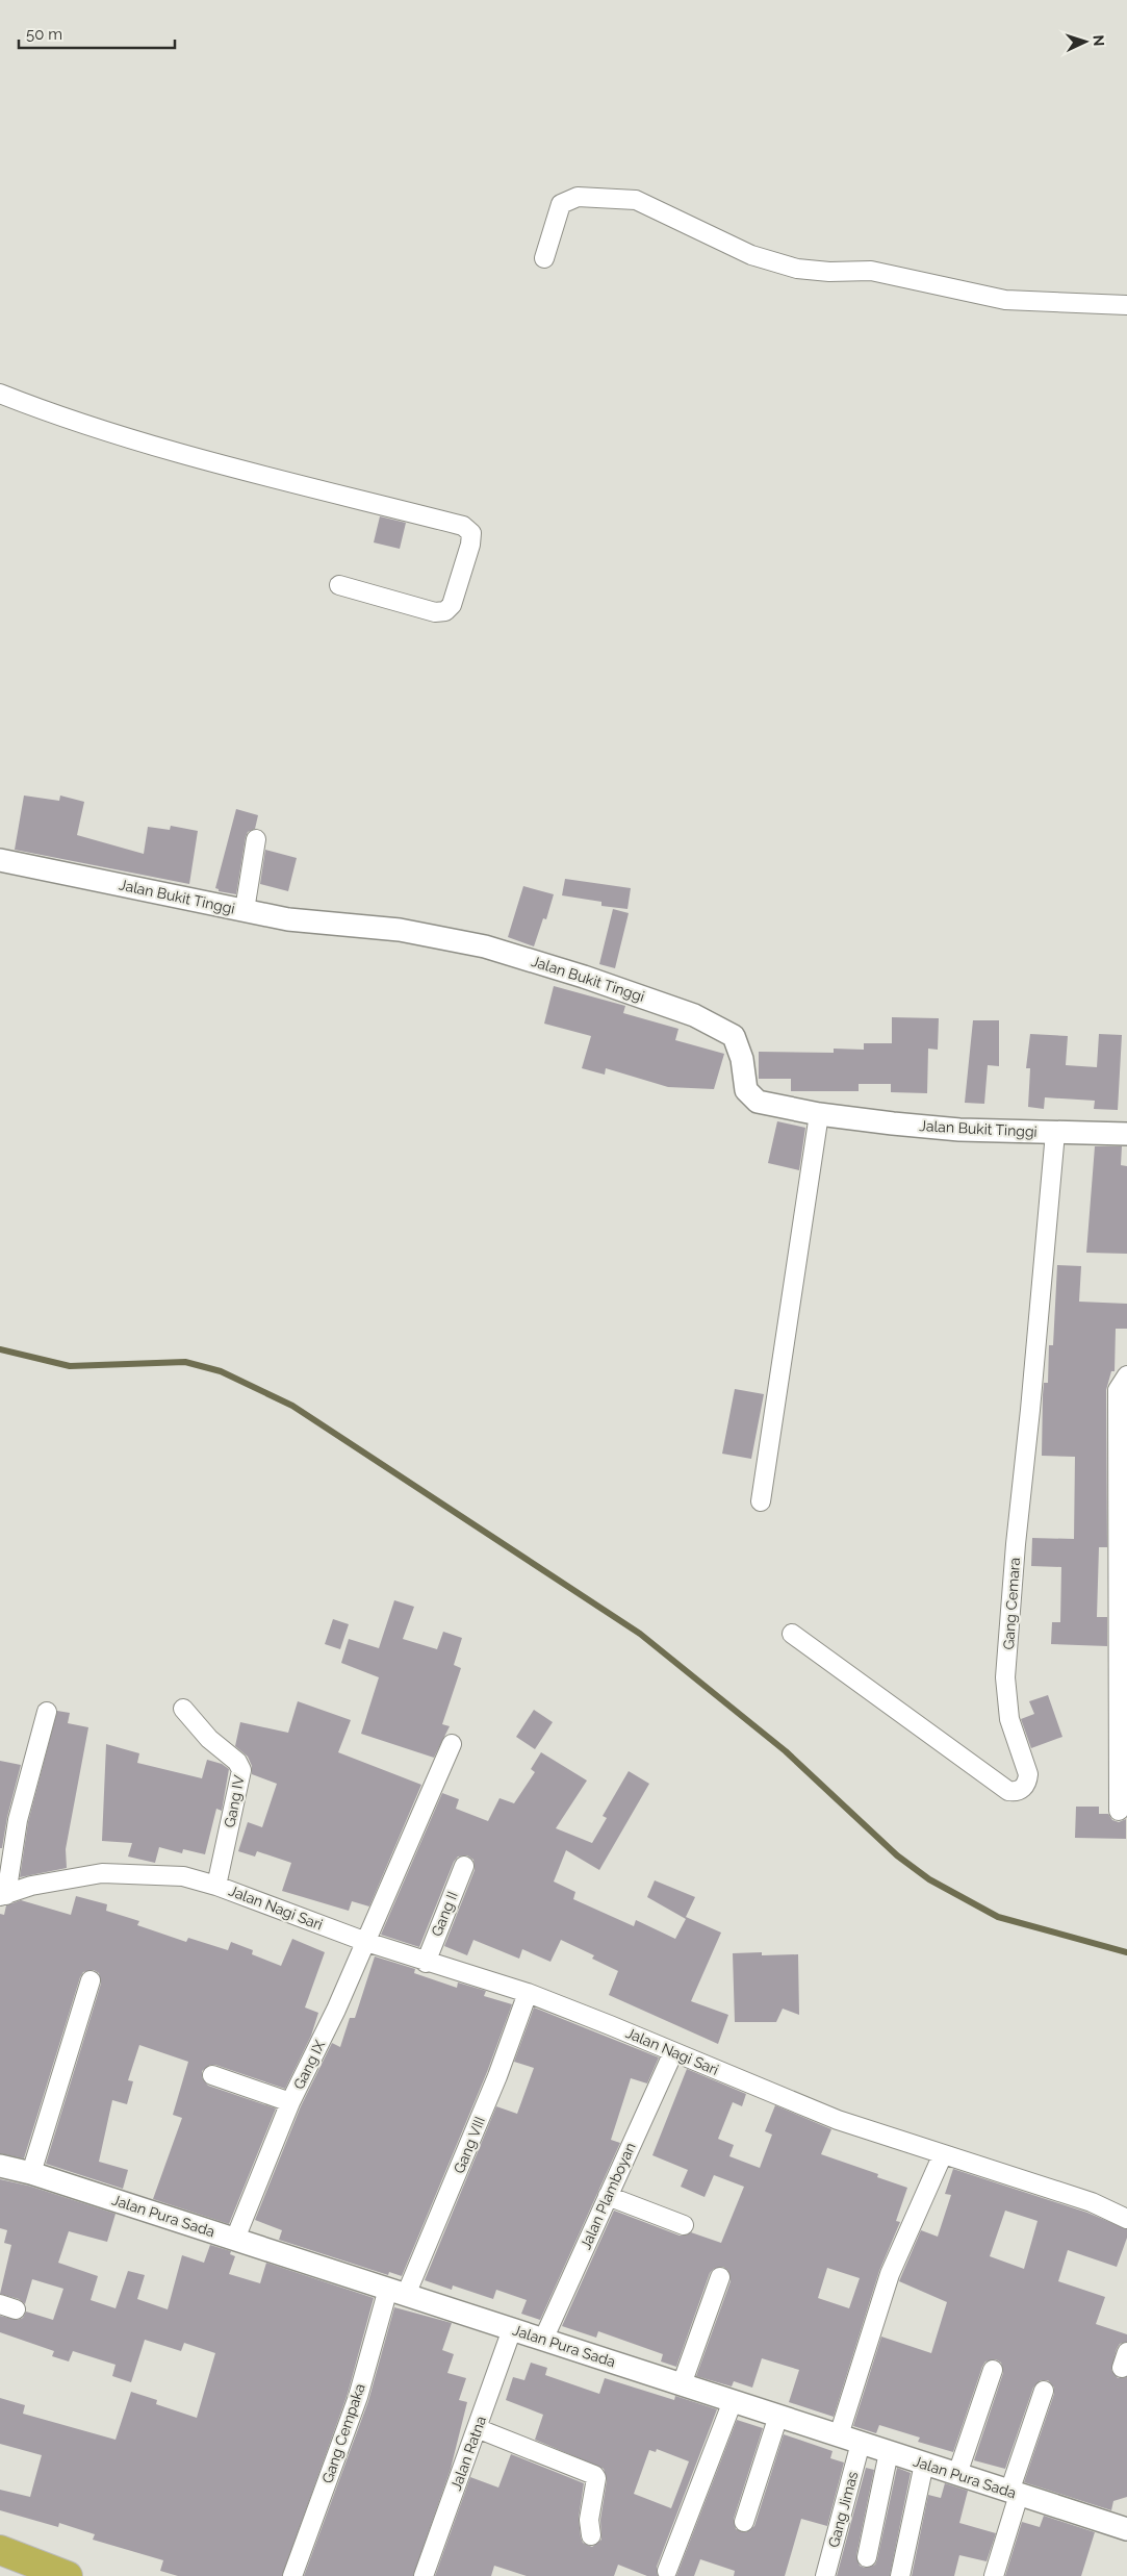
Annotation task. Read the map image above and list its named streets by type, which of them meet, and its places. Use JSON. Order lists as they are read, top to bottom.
{
  "streets": {
    "street": [
      "Jalan Bukit Tinggi",
      "Gang Cemara",
      "Gang IV",
      "Jalan Nagi Sari",
      "Gang II",
      "Gang IX",
      "Gang VIII",
      "Jalan Plamboyan",
      "Jalan Pura Sada",
      "Gang Cempaka",
      "Jalan Ratna",
      "Gang Jimas"
    ]
  },
  "crossings": [
    ["Jalan Bukit Tinggi", "Gang Cemara"],
    ["Gang IV", "Jalan Nagi Sari"],
    ["Jalan Nagi Sari", "Gang II"],
    ["Jalan Nagi Sari", "Gang IX"],
    ["Jalan Nagi Sari", "Gang VIII"],
    ["Jalan Nagi Sari", "Jalan Plamboyan"],
    ["Gang IX", "Jalan Pura Sada"],
    ["Gang VIII", "Jalan Pura Sada"],
    ["Gang VIII", "Gang Cempaka"],
    ["Jalan Plamboyan", "Jalan Pura Sada"],
    ["Jalan Pura Sada", "Gang Cempaka"],
    ["Jalan Pura Sada", "Jalan Ratna"],
    ["Jalan Pura Sada", "Gang Jimas"]
  ],
  "scale_bar": "50 m",
  "north": "right"
}
